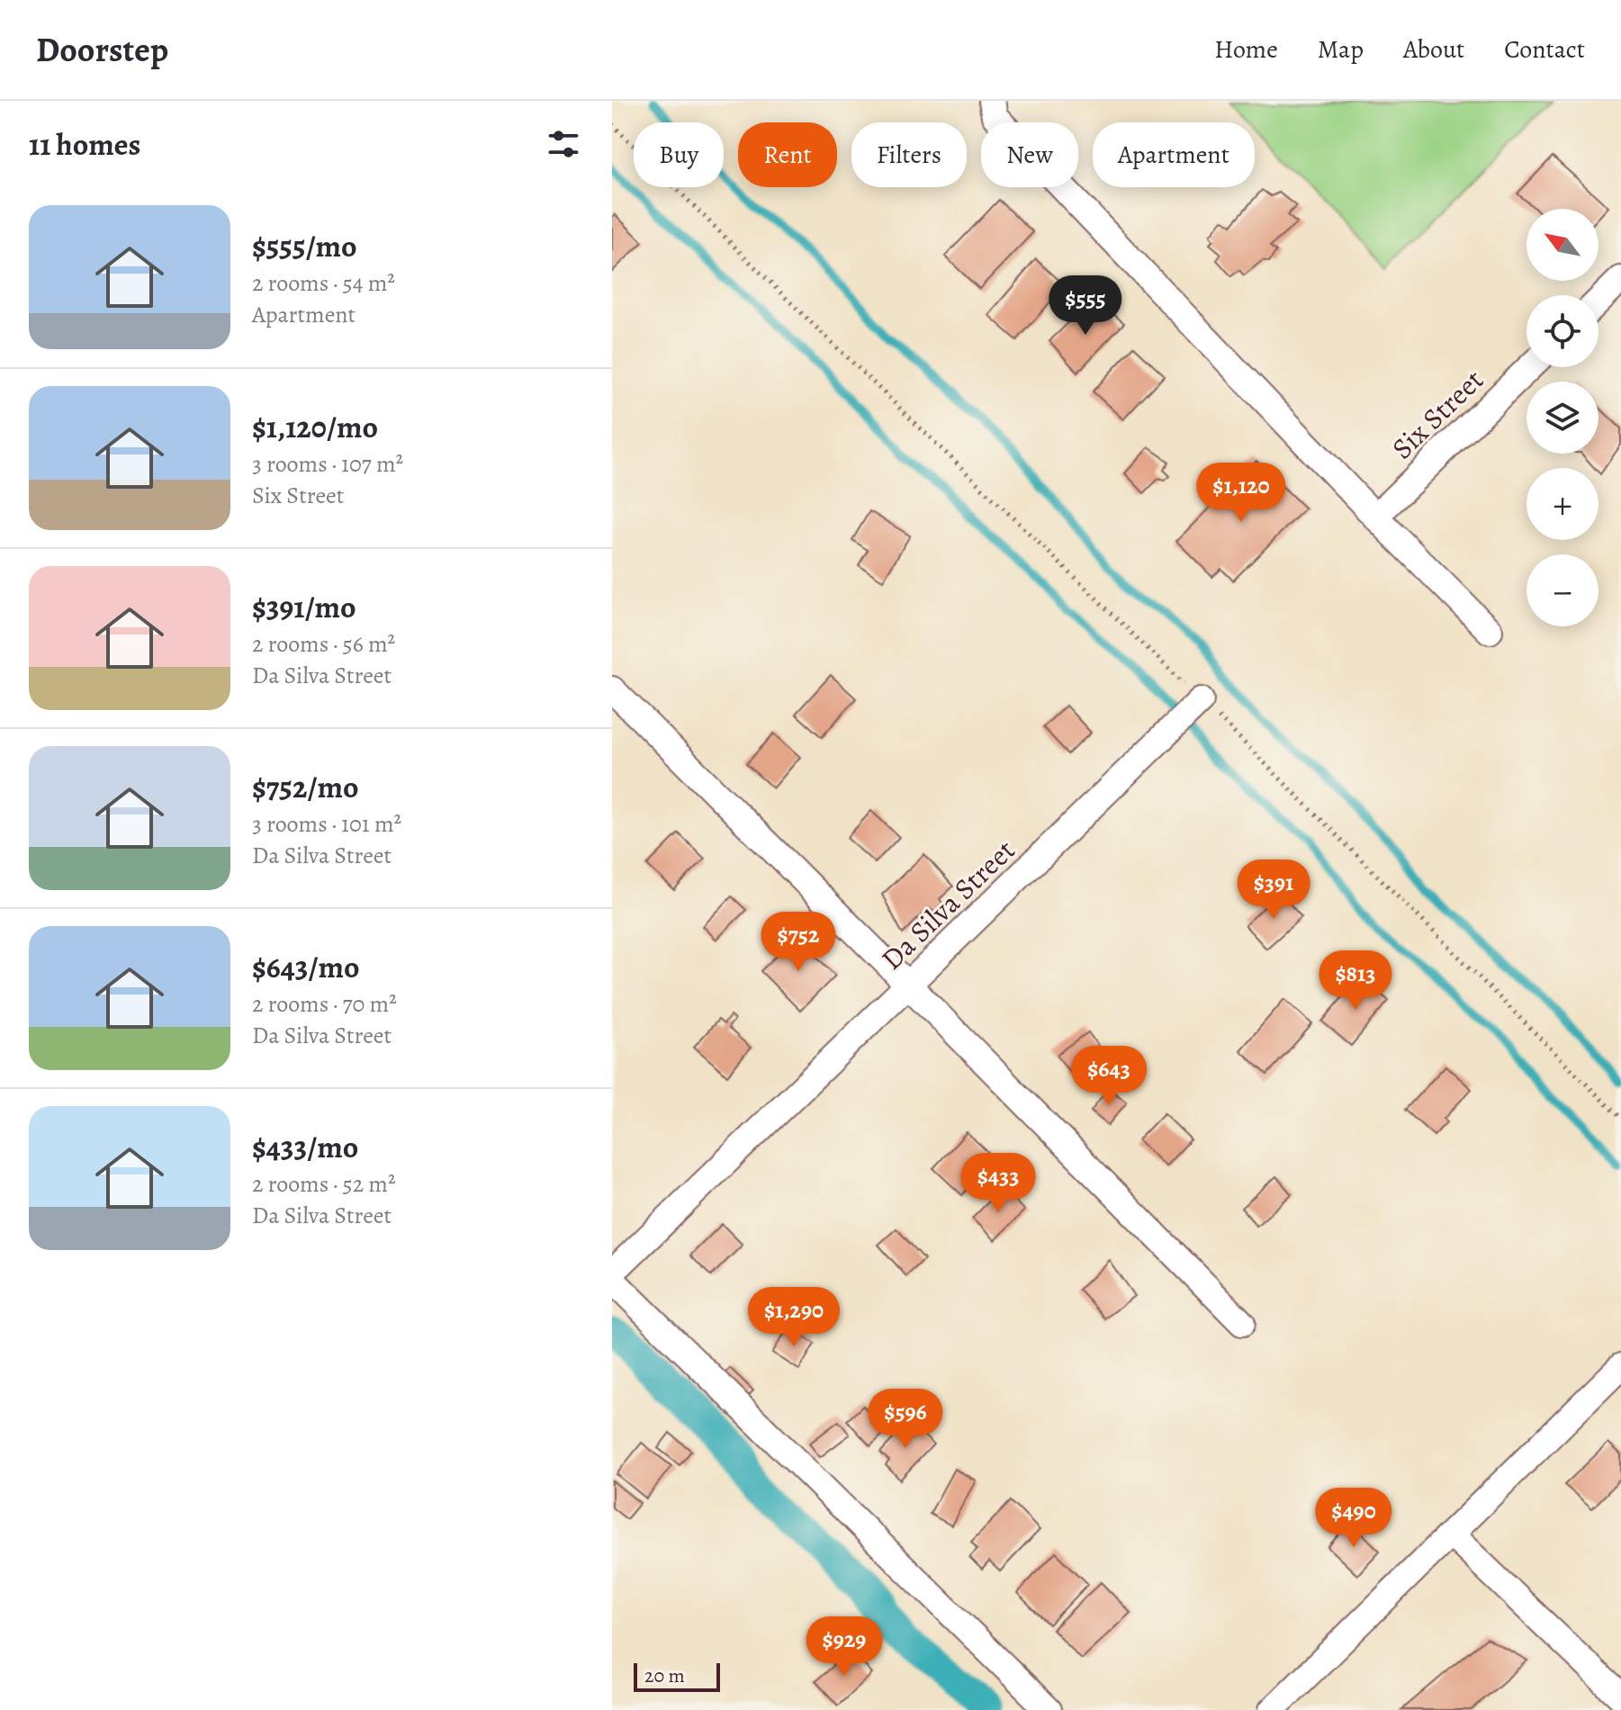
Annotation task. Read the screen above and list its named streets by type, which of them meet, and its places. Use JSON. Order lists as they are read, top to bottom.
{
  "streets": {
    "street": ["Six Street", "Da Silva Street"]
  },
  "scale_bar": "20 m",
  "north": "top left",
  "page": {
    "header": "Doorstep",
    "nav": [
      "Home",
      "Map",
      "About",
      "Contact"
    ],
    "heading": "11 homes",
    "chip": [
      "Buy",
      "Rent",
      "Filters",
      "New",
      "Apartment"
    ],
    "list": [
      {
        "name": "$555/mo",
        "note": "2 rooms · 54 m² · Apartment"
      },
      {
        "name": "$1,120/mo",
        "note": "3 rooms · 107 m² · Six Street"
      },
      {
        "name": "$391/mo",
        "note": "2 rooms · 56 m² · Da Silva Street"
      },
      {
        "name": "$752/mo",
        "note": "3 rooms · 101 m² · Da Silva Street"
      },
      {
        "name": "$643/mo",
        "note": "2 rooms · 70 m² · Da Silva Street"
      },
      {
        "name": "$433/mo",
        "note": "2 rooms · 52 m² · Da Silva Street"
      }
    ],
    "map_buttons": ["+", "−"],
    "price": [
      "$555",
      "$1,120",
      "$391",
      "$752",
      "$813",
      "$643",
      "$433",
      "$1,290",
      "$596",
      "$490",
      "$929"
    ],
    "scale": "20 m"
  }
}
